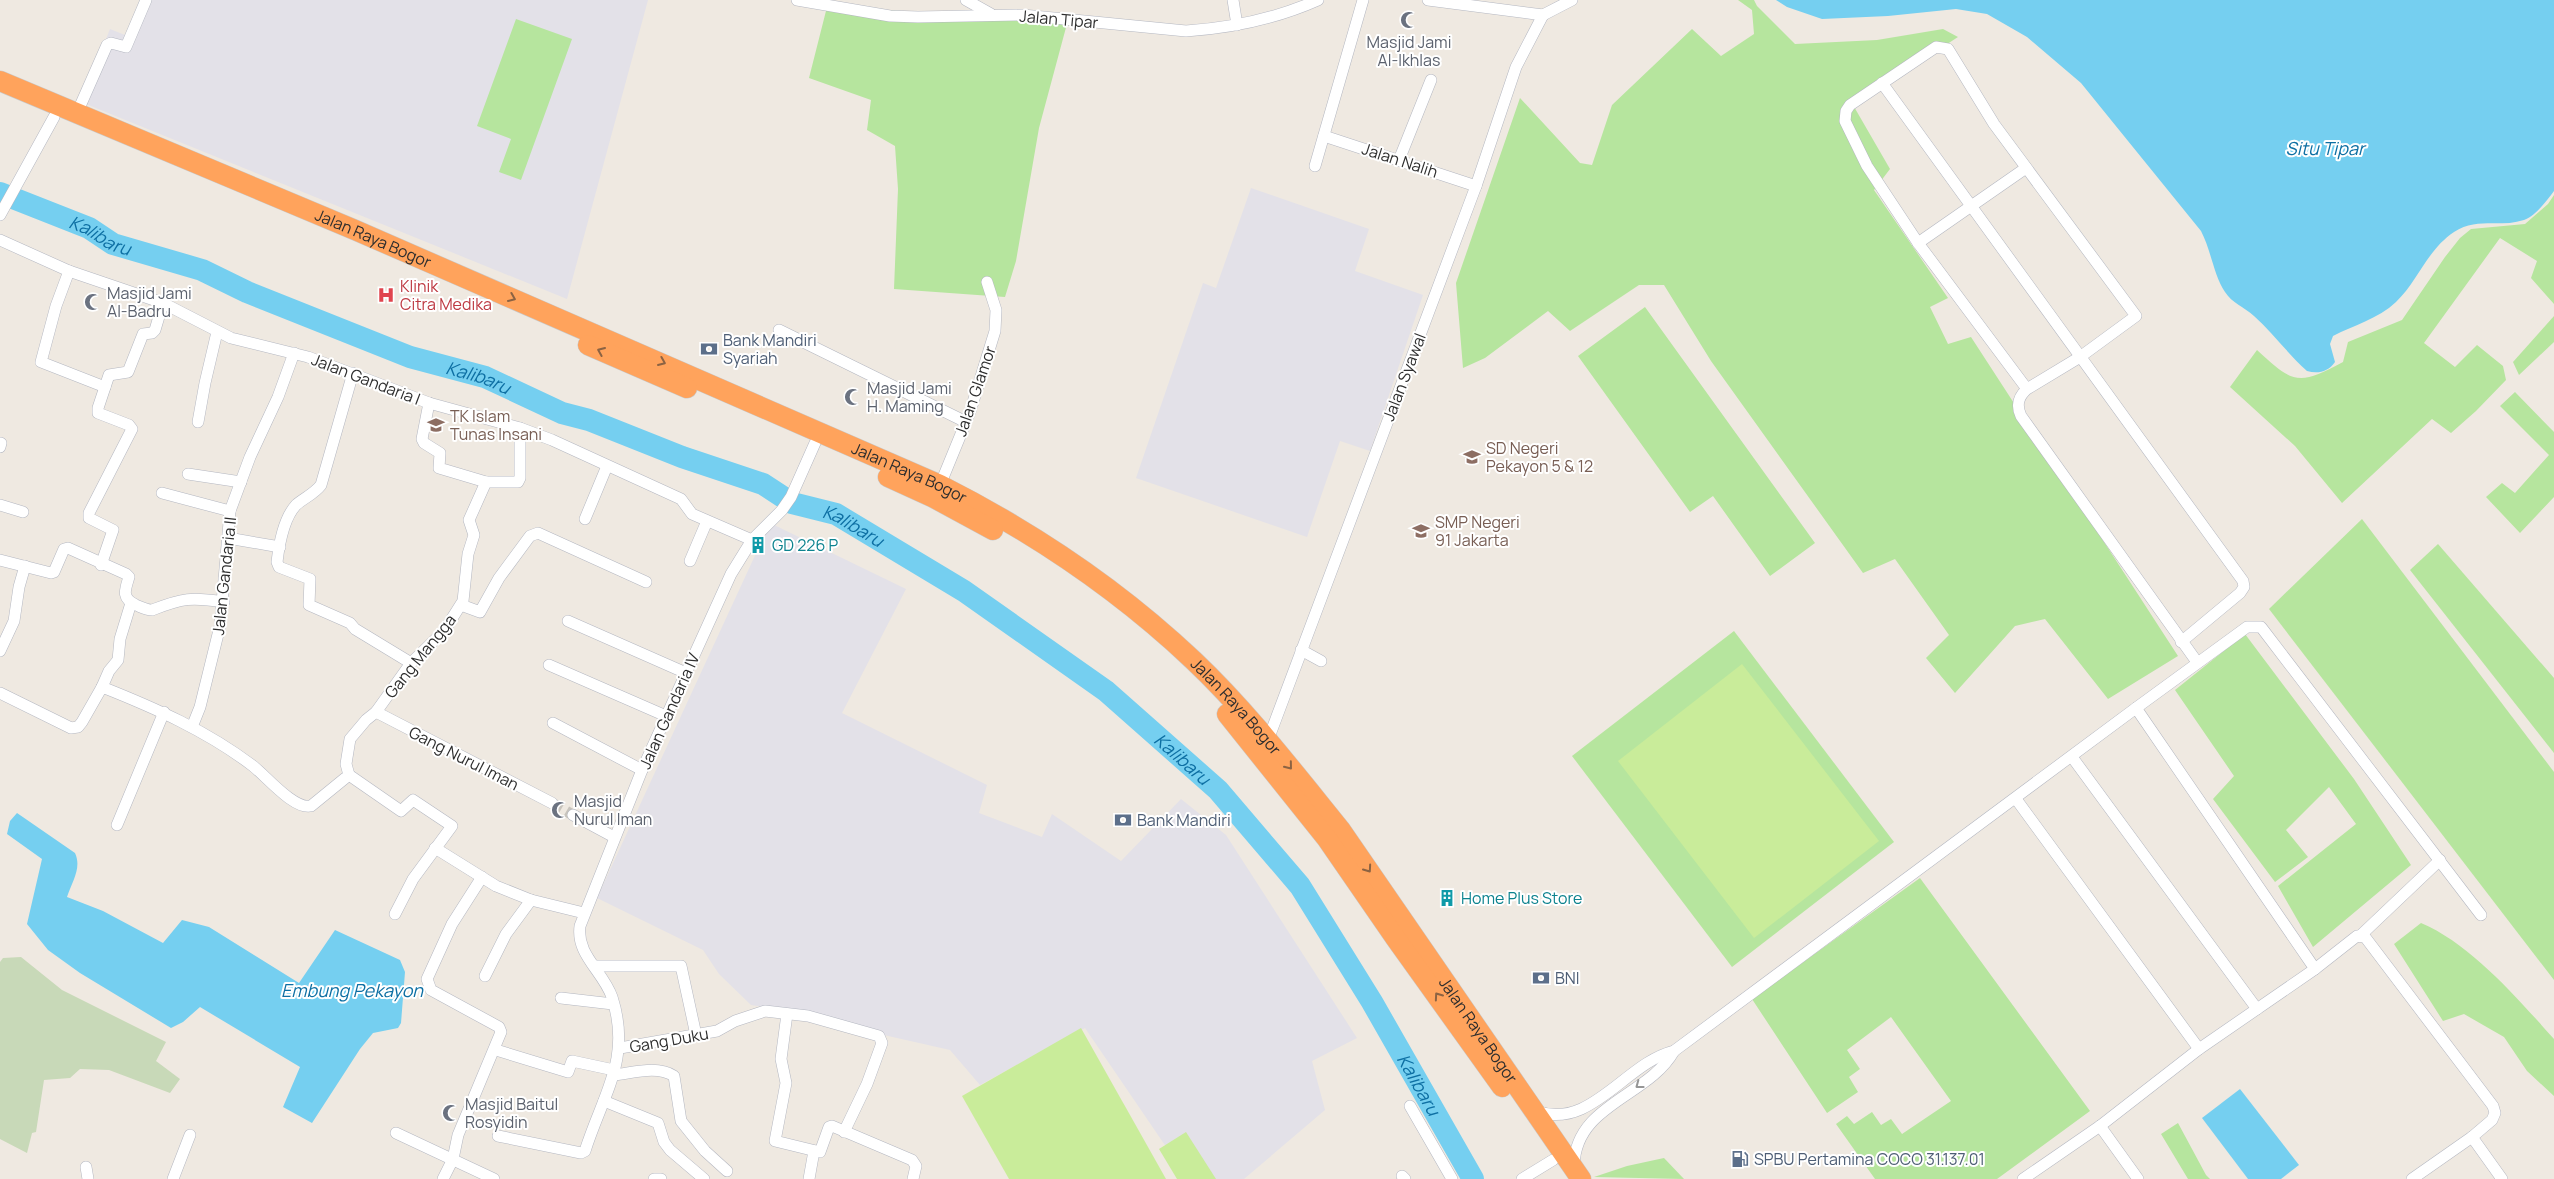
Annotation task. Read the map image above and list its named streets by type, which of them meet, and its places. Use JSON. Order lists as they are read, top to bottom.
{
  "streets": {
    "highway": ["Jalan Raya Bogor"],
    "street": [
      "Jalan Tipar",
      "Jalan Nalih",
      "Jalan Syawal",
      "Jalan Gandaria I",
      "Jalan Glamor",
      "Jalan Gandaria II",
      "Gang Mangga",
      "Jalan Gandaria IV",
      "Gang Nurul Iman",
      "Gang Duku"
    ]
  },
  "crossings": [
    ["Jalan Nalih", "Jalan Syawal"],
    ["Jalan Raya Bogor", "Jalan Syawal"],
    ["Jalan Raya Bogor", "Jalan Glamor"],
    ["Jalan Raya Bogor", "Jalan Gandaria IV"],
    ["Jalan Gandaria I", "Jalan Gandaria II"],
    ["Jalan Gandaria I", "Jalan Gandaria IV"],
    ["Gang Mangga", "Gang Nurul Iman"],
    ["Jalan Gandaria IV", "Gang Duku"]
  ],
  "water": ["Situ Tipar", "Kalibaru", "Embung Pekayon"],
  "places": {
    "mosque": [
      "Masjid Jami Al-Ikhlas",
      "Masjid Jami Al-Badru",
      "Masjid Jami H. Maming",
      "Masjid Nurul Iman",
      "Masjid Baitul Rosyidin"
    ],
    "hospital": ["Klinik Citra Medika"],
    "bank": ["Bank Mandiri Syariah", "Bank Mandiri", "BNI"],
    "school or university": ["TK Islam Tunas Insani", "SD Negeri Pekayon 5 & 12", "SMP Negeri 91 Jakarta"],
    "building": ["GD 226 P", "Home Plus Store"],
    "fuel station": ["SPBU Pertamina COCO 31.137.01"]
  }
}
